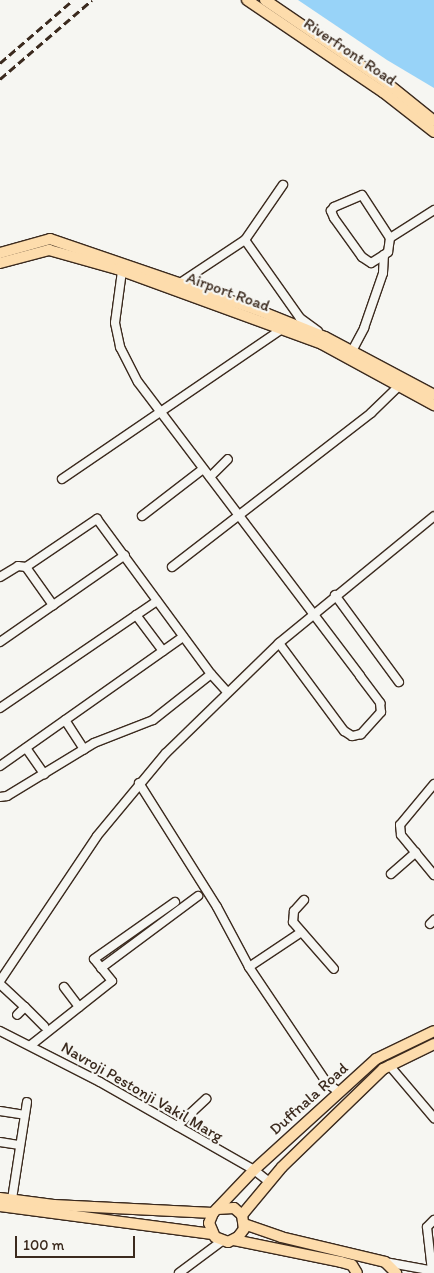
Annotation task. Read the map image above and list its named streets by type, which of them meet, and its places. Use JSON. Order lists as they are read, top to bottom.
{
  "streets": {
    "main road": ["Riverfront Road", "Airport Road", "Duffnala Road"],
    "street": ["Navroji Pestonji Vakil Marg"]
  },
  "crossings": [
    ["Navroji Pestonji Vakil Marg", "Duffnala Road"]
  ],
  "scale_bar": "100 m"
}
